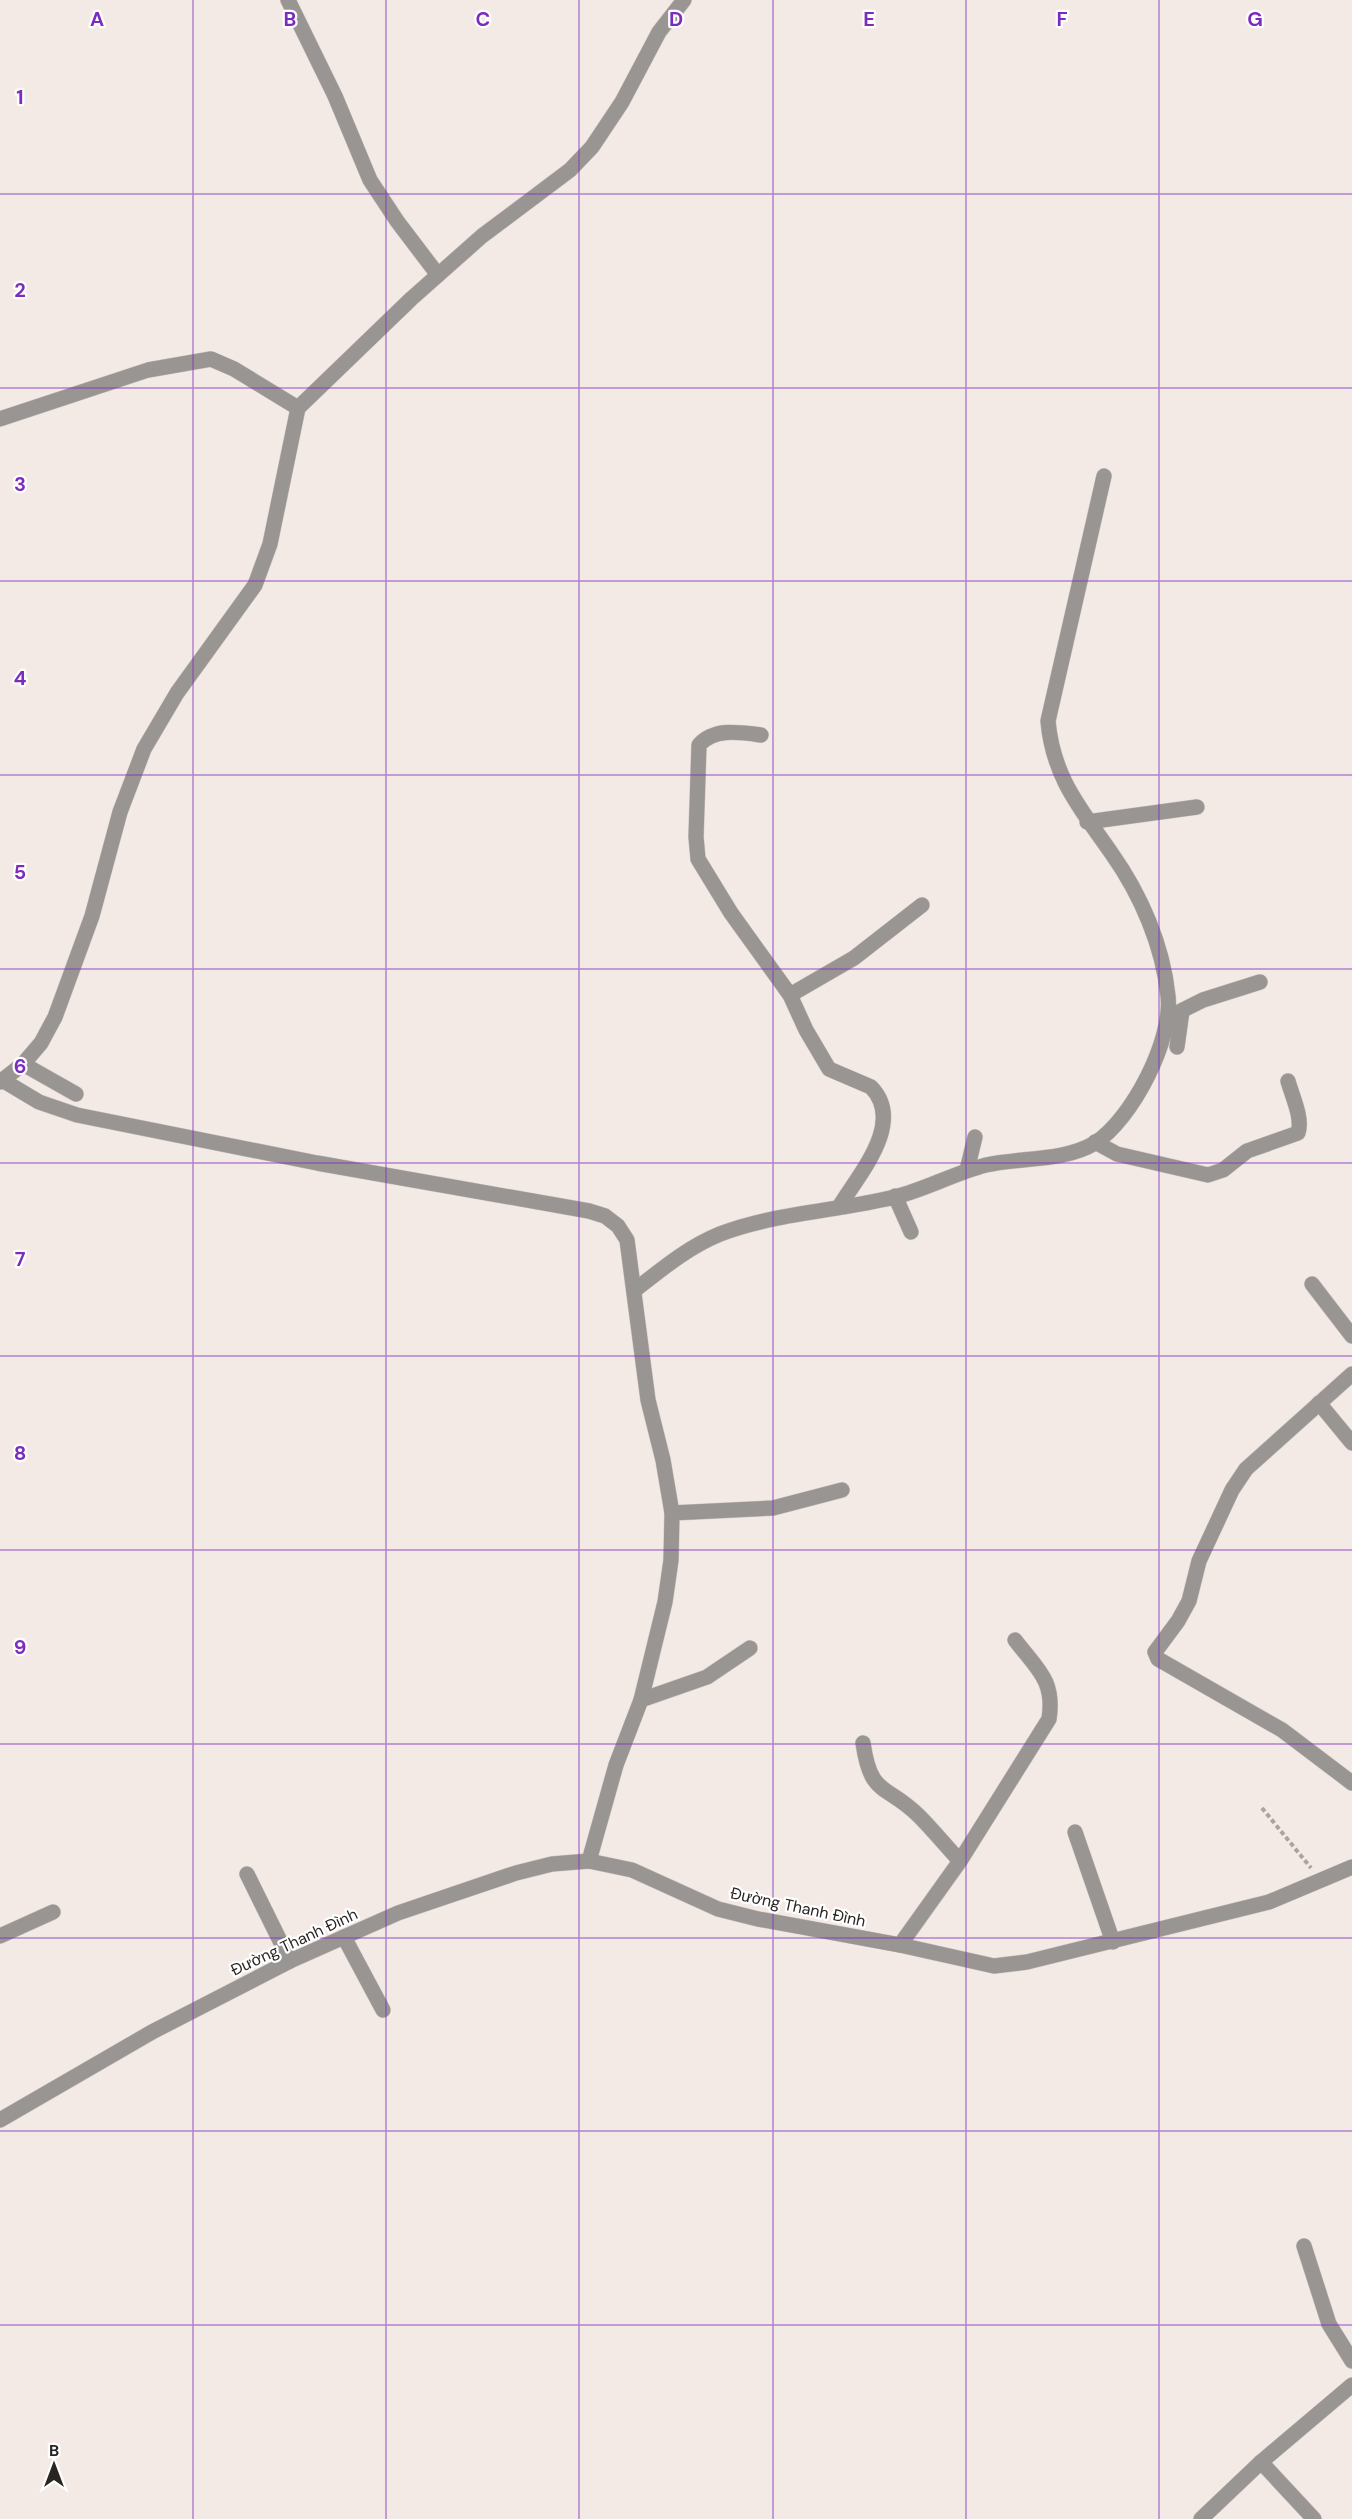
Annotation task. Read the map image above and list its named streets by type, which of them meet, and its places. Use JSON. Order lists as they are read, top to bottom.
{
  "streets": {
    "street": ["Đường Thanh Đình"]
  },
  "north": "top",
  "grid": {
    "columns": [
      "A",
      "B",
      "C",
      "D",
      "E",
      "F",
      "G"
    ],
    "rows": [
      "1",
      "2",
      "3",
      "4",
      "5",
      "6",
      "7",
      "8",
      "9"
    ]
  }
}
